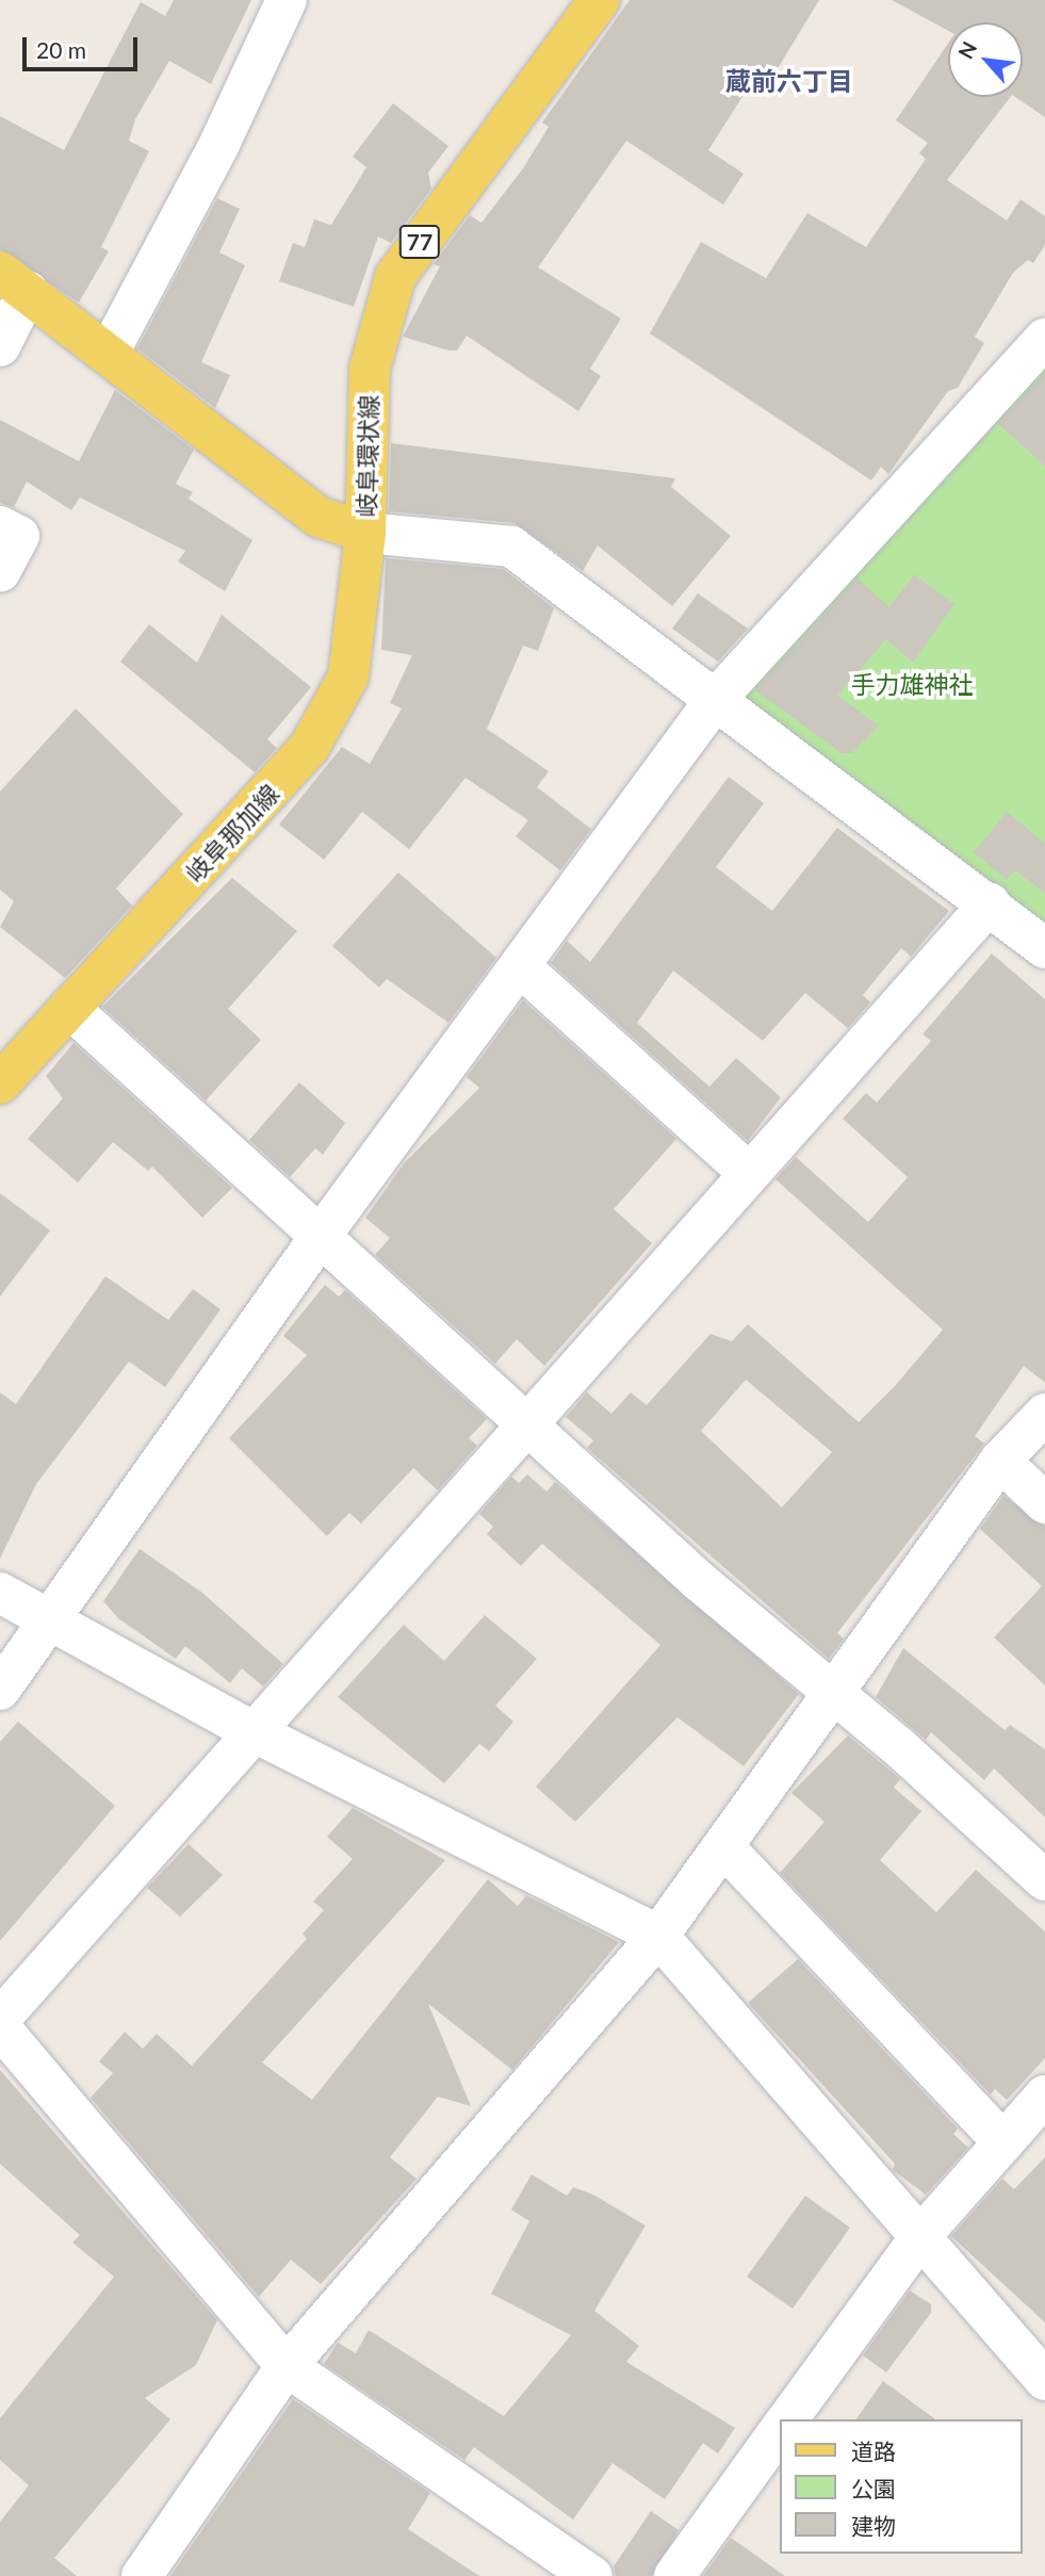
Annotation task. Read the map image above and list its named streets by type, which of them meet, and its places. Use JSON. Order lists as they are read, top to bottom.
{
  "streets": {
    "main road": ["77", "岐阜環状線", "岐阜那加線"]
  },
  "crossings": [
    ["岐阜環状線", "岐阜那加線"]
  ],
  "districts": ["蔵前六丁目"],
  "parks": ["手力雄神社"],
  "legend": ["道路", "公園", "建物"],
  "scale_bar": "20 m",
  "north": "top left"
}
